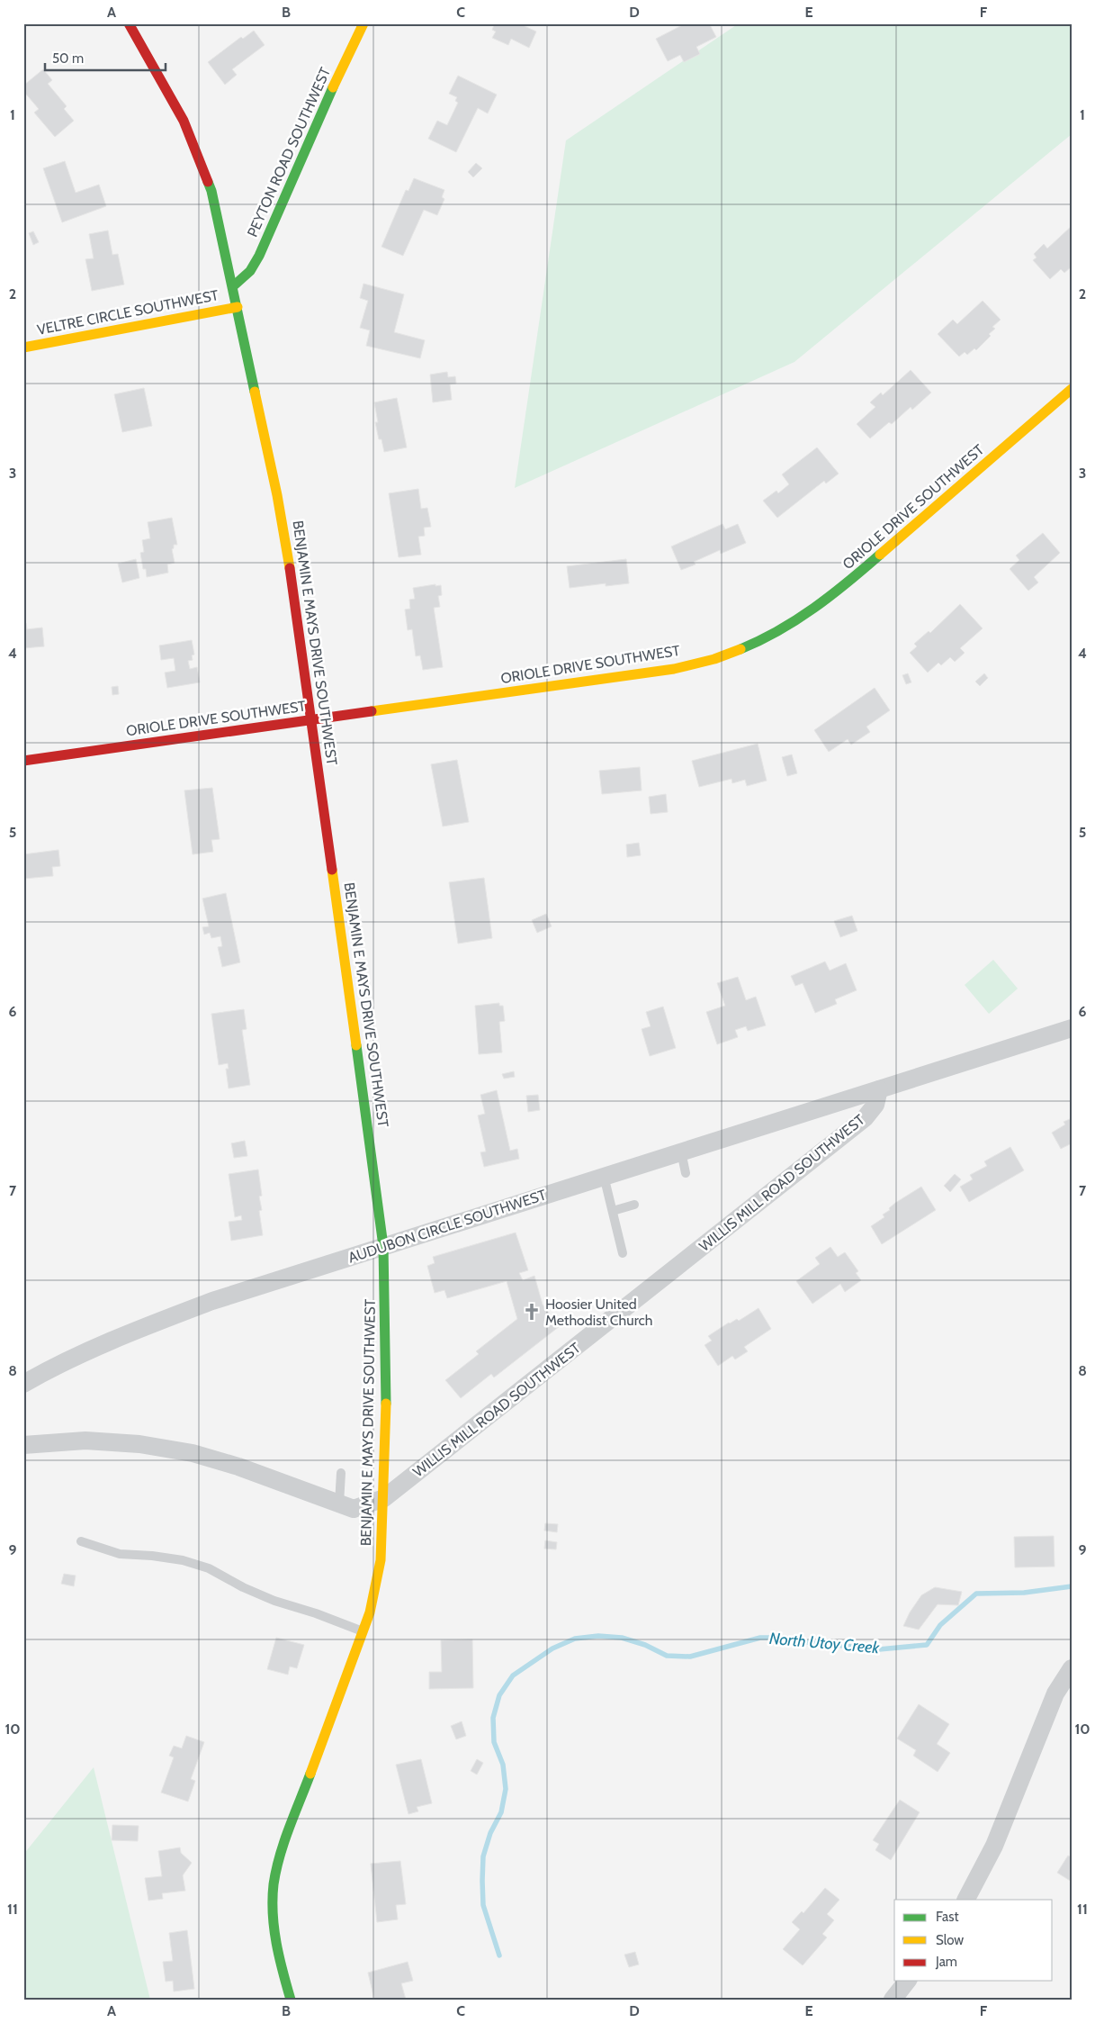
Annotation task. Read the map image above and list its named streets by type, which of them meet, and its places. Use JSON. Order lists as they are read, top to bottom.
{
  "streets": {
    "street": [
      "PEYTON ROAD SOUTHWEST",
      "VELTRE CIRCLE SOUTHWEST",
      "ORIOLE DRIVE SOUTHWEST",
      "BENJAMIN E MAYS DRIVE SOUTHWEST",
      "WILLIS MILL ROAD SOUTHWEST",
      "AUDUBON CIRCLE SOUTHWEST"
    ]
  },
  "crossings": [
    ["PEYTON ROAD SOUTHWEST", "BENJAMIN E MAYS DRIVE SOUTHWEST"],
    ["VELTRE CIRCLE SOUTHWEST", "BENJAMIN E MAYS DRIVE SOUTHWEST"],
    ["ORIOLE DRIVE SOUTHWEST", "BENJAMIN E MAYS DRIVE SOUTHWEST"],
    ["BENJAMIN E MAYS DRIVE SOUTHWEST", "WILLIS MILL ROAD SOUTHWEST"],
    ["BENJAMIN E MAYS DRIVE SOUTHWEST", "AUDUBON CIRCLE SOUTHWEST"],
    ["WILLIS MILL ROAD SOUTHWEST", "AUDUBON CIRCLE SOUTHWEST"]
  ],
  "water": ["North Utoy Creek"],
  "places": {
    "church": ["Hoosier United Methodist Church"]
  },
  "legend": ["Fast", "Slow", "Jam"],
  "scale_bar": "50 m",
  "grid": {
    "columns": [
      "A",
      "B",
      "C",
      "D",
      "E",
      "F"
    ],
    "rows": [
      "1",
      "2",
      "3",
      "4",
      "5",
      "6",
      "7",
      "8",
      "9",
      "10",
      "11"
    ]
  }
}
